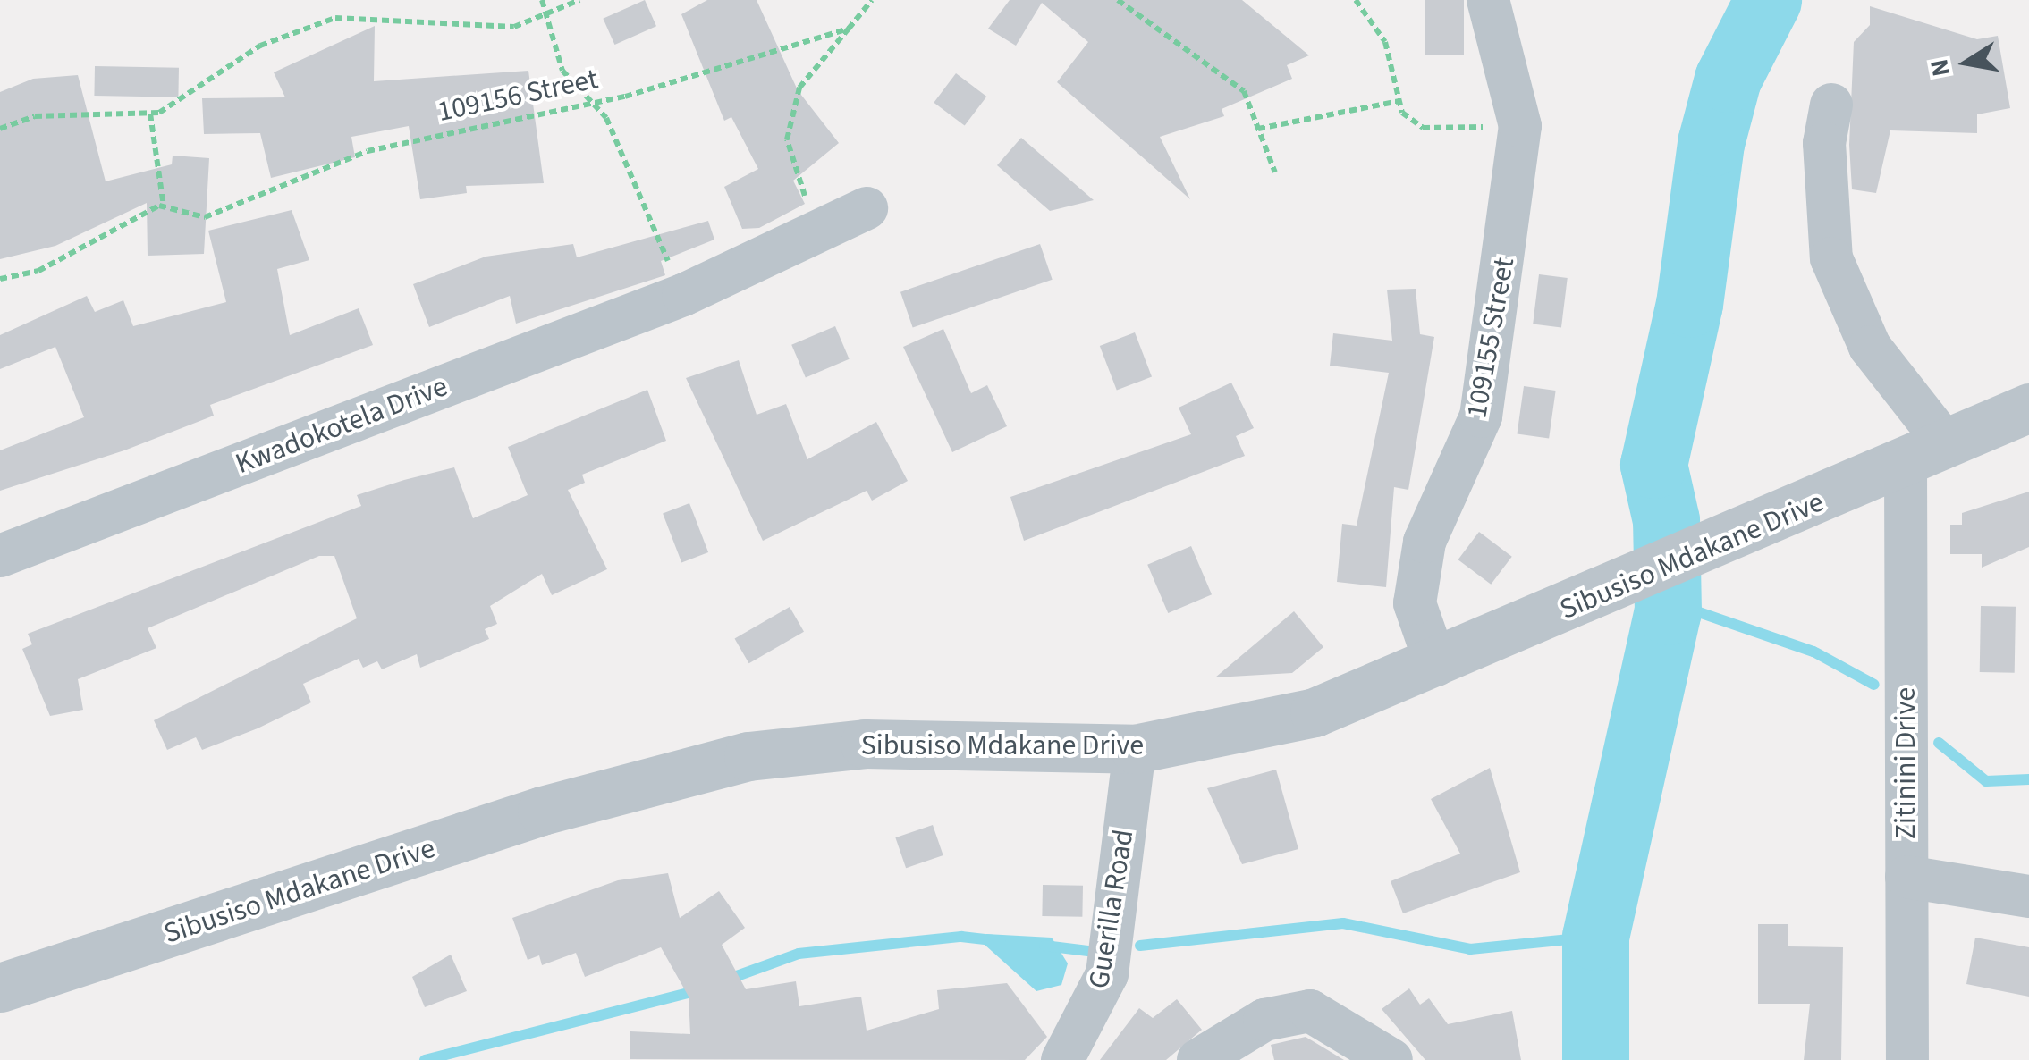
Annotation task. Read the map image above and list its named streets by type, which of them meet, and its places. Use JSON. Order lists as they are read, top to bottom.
{
  "streets": {
    "street": [
      "109155 Street",
      "Kwadokotela Drive",
      "Sibusiso Mdakane Drive",
      "Zitinini Drive",
      "Guerilla Road"
    ],
    "path": ["109156 Street"]
  },
  "crossings": [
    ["109155 Street", "Sibusiso Mdakane Drive"],
    ["Sibusiso Mdakane Drive", "Zitinini Drive"],
    ["Sibusiso Mdakane Drive", "Guerilla Road"]
  ],
  "north": "left"
}
